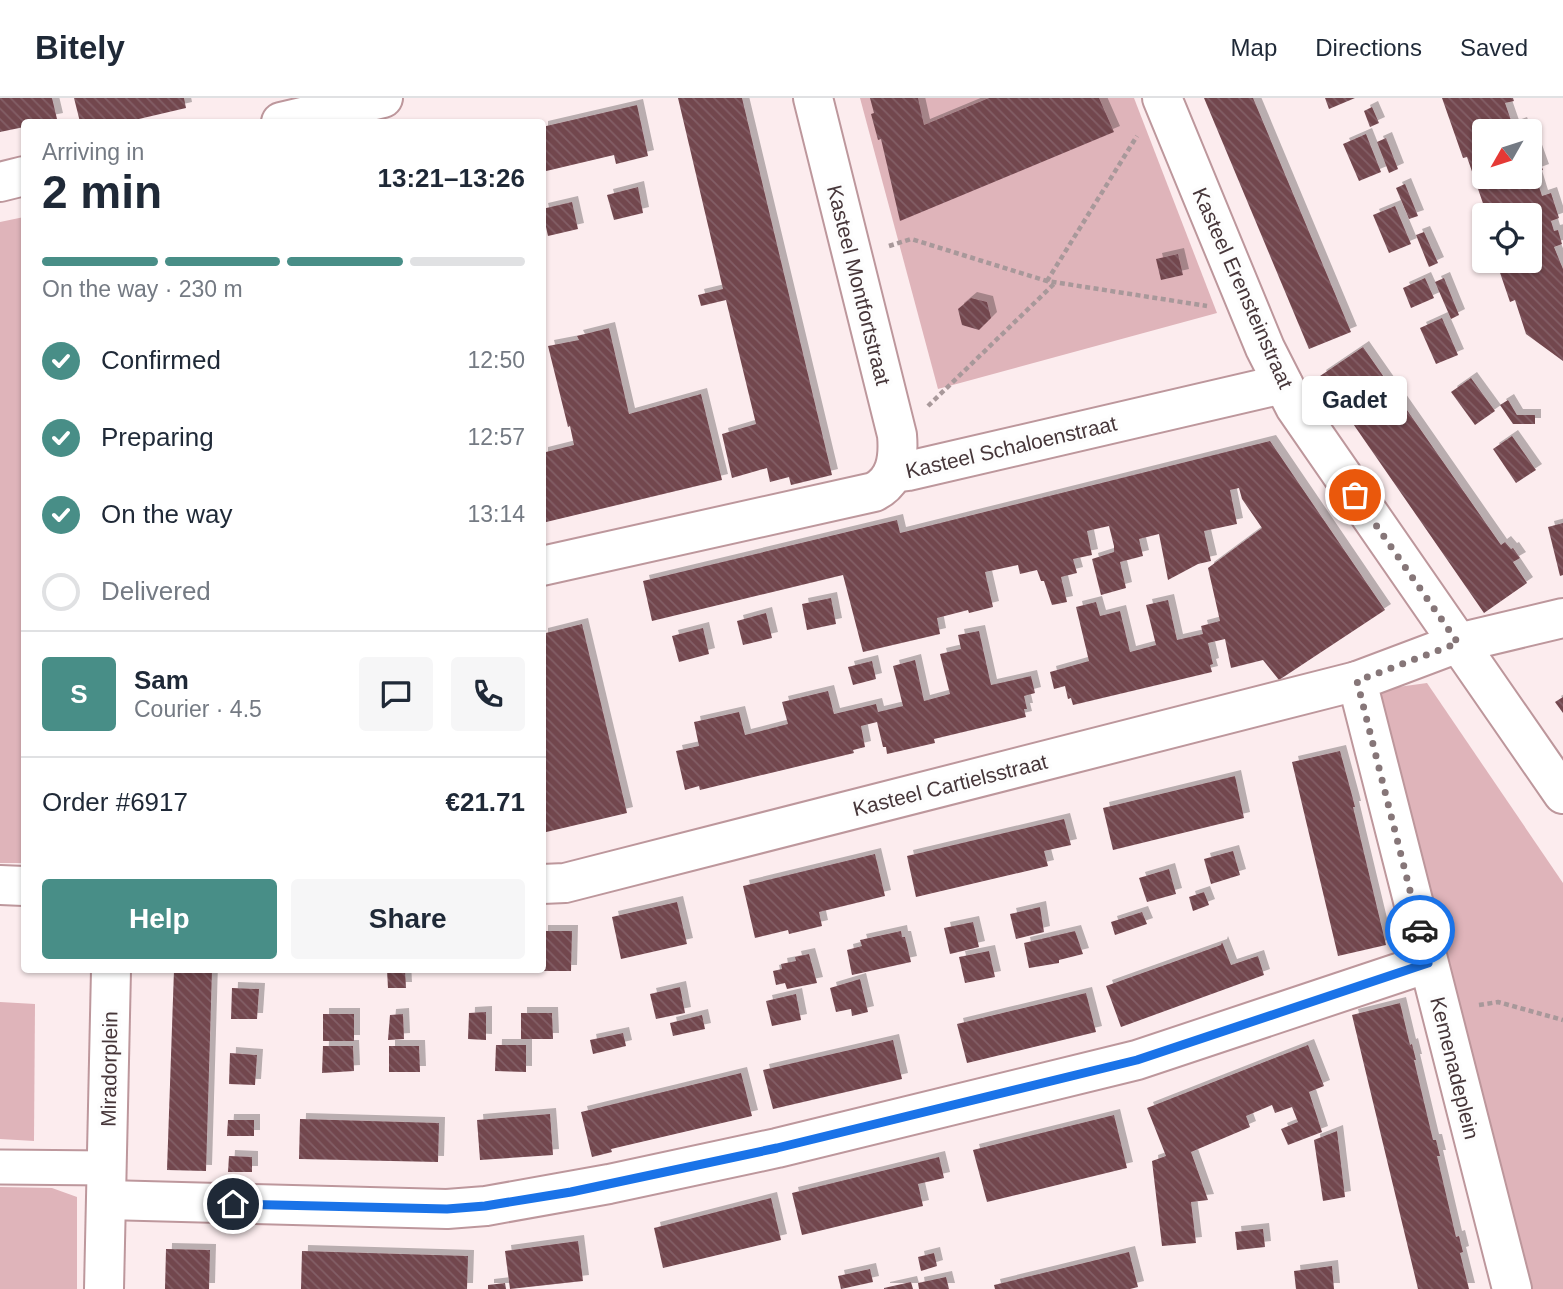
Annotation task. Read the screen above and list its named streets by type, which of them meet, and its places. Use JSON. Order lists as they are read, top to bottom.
{
  "streets": {
    "street": [
      "Kasteel Montfortstraat",
      "Kasteel Erensteinstraat",
      "Kasteel Schaloenstraat",
      "Kasteel Cartielsstraat",
      "Kemenadeplein",
      "Miradorplein"
    ]
  },
  "crossings": [
    ["Kasteel Montfortstraat", "Kasteel Schaloenstraat"],
    ["Kasteel Erensteinstraat", "Kasteel Schaloenstraat"],
    ["Kasteel Cartielsstraat", "Kemenadeplein"]
  ],
  "places": ["Gadet"],
  "north": "bottom left",
  "page": {
    "header": "Bitely",
    "nav": ["Map", "Directions", "Saved"],
    "heading": ["2 min", "Arriving in", "13:21–13:26"],
    "panel": [
      "Sam",
      "Courier · 4.5",
      "Order #6917",
      "€21.71"
    ],
    "bar": "On the way · 230 m",
    "list": [
      ["Confirmed", "12:50"],
      ["Preparing", "12:57"],
      ["On the way", "13:14"],
      "Delivered"
    ],
    "bubble": "Gadet",
    "round": "S",
    "buttons": ["Help", "Share"]
  }
}
